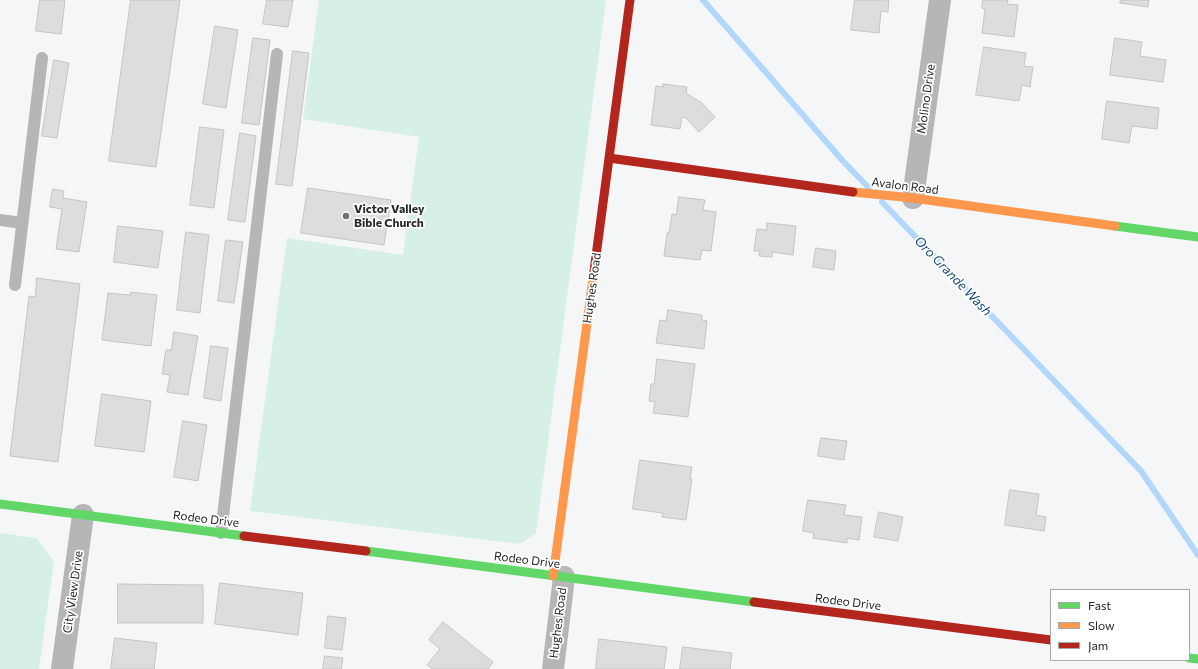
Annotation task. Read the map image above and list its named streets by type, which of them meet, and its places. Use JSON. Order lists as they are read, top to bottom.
{
  "streets": {
    "street": [
      "Molino Drive",
      "Avalon Road",
      "Hughes Road",
      "Rodeo Drive",
      "City View Drive"
    ]
  },
  "crossings": [
    ["Molino Drive", "Avalon Road"],
    ["Avalon Road", "Hughes Road"],
    ["Hughes Road", "Rodeo Drive"],
    ["Rodeo Drive", "City View Drive"]
  ],
  "water": ["Oro Grande Wash"],
  "places": ["Victor Valley Bible Church"],
  "legend": ["Fast", "Slow", "Jam"]
}
